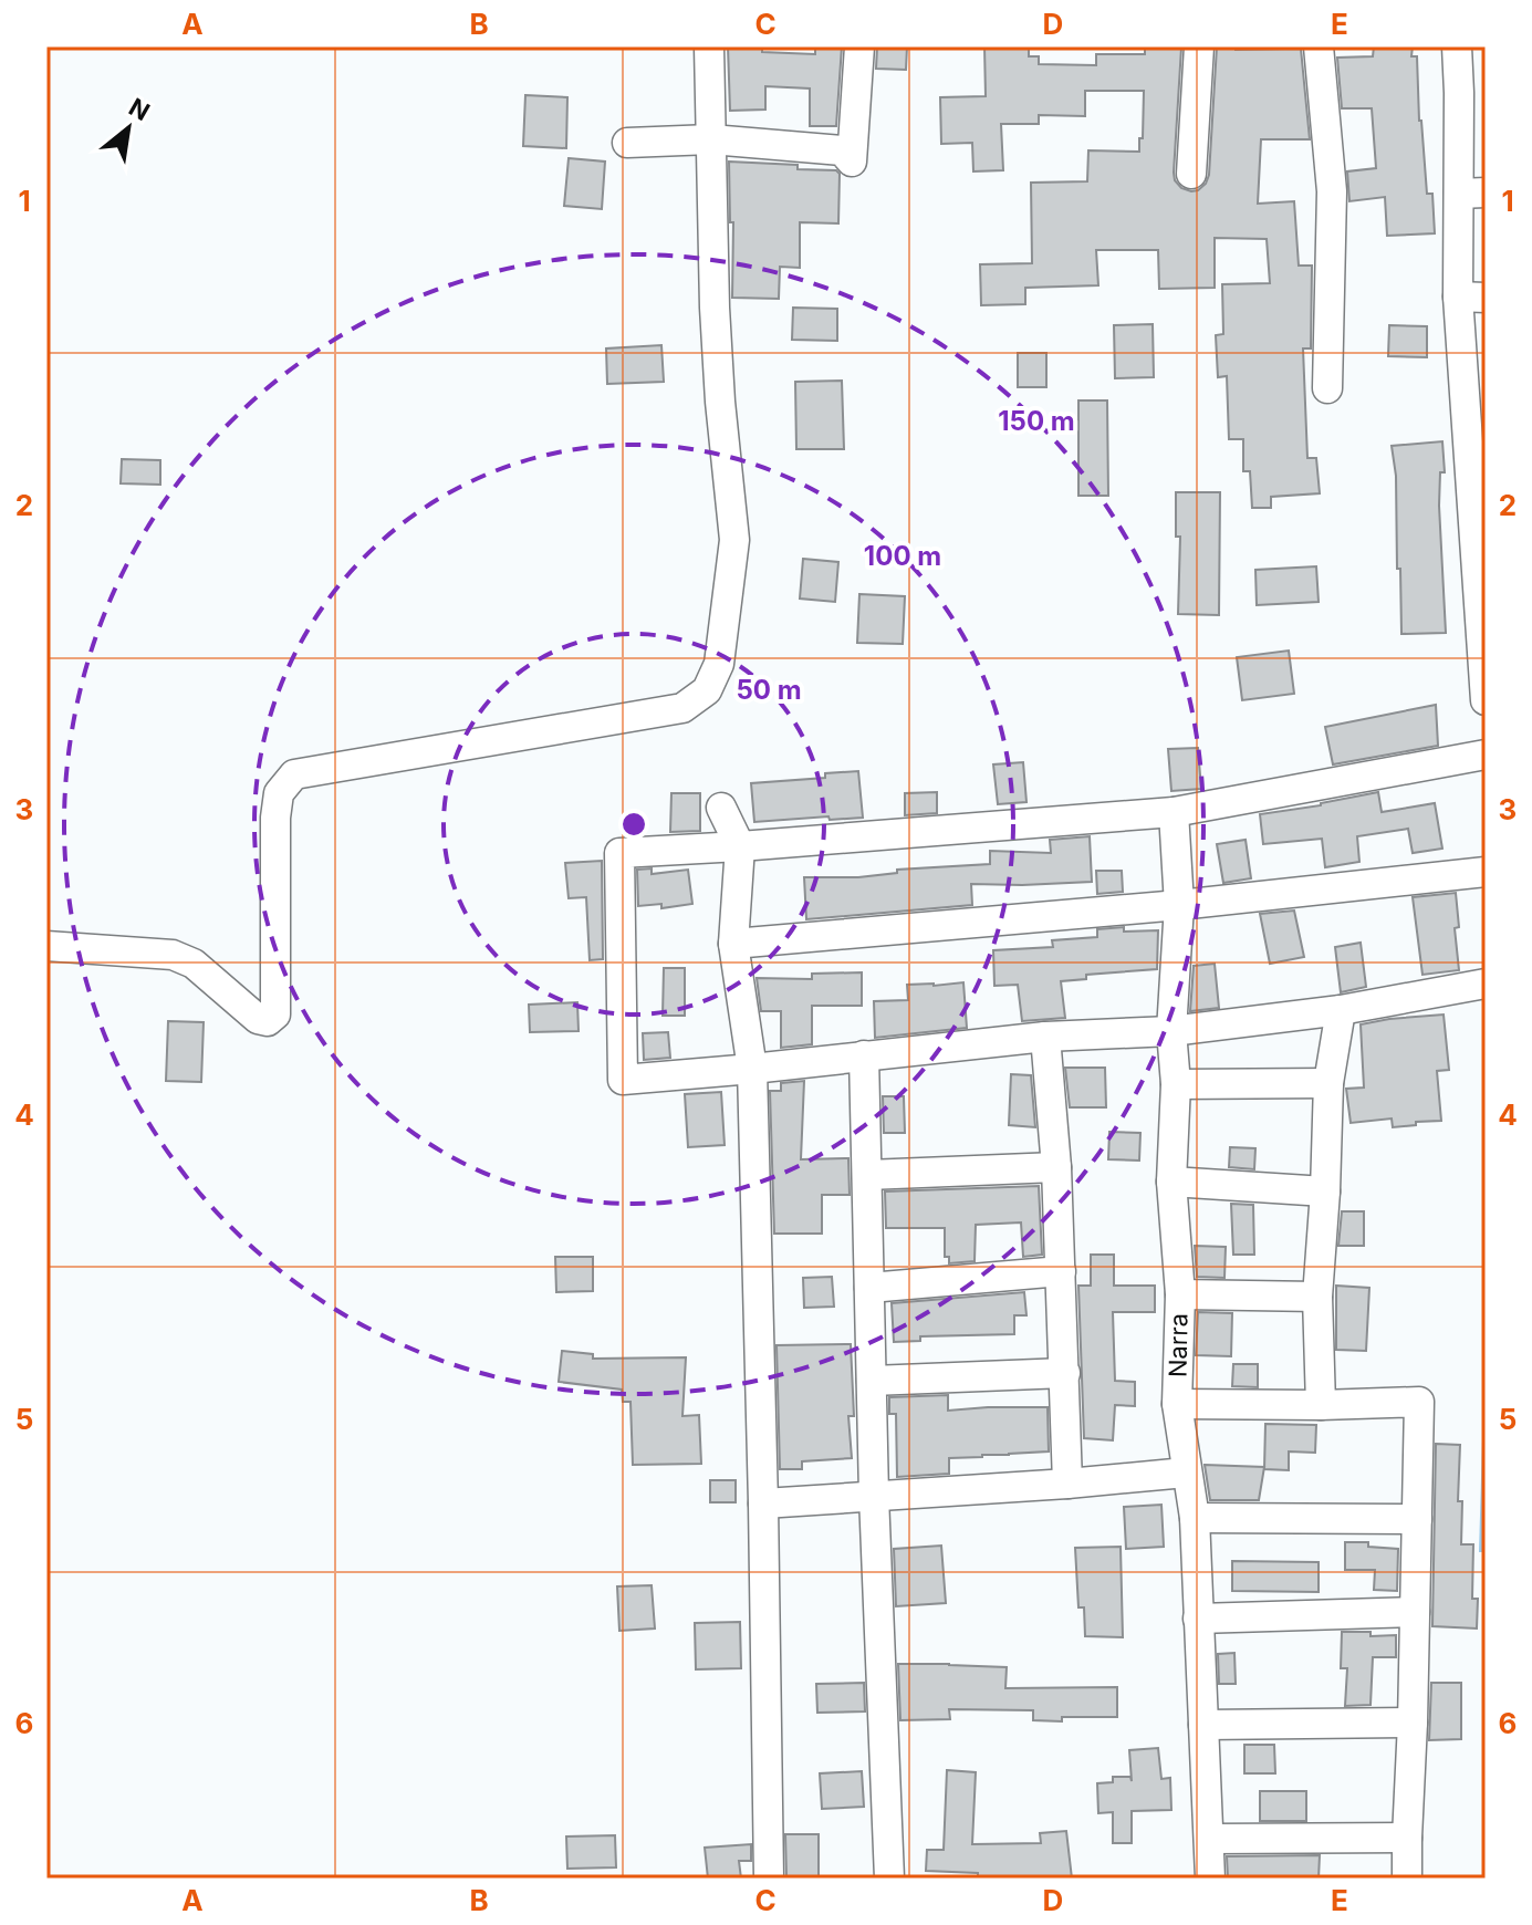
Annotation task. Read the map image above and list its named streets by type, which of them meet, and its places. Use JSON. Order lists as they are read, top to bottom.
{
  "streets": {
    "street": ["Narra"]
  },
  "north": "top right",
  "grid": {
    "columns": [
      "A",
      "B",
      "C",
      "D",
      "E"
    ],
    "rows": [
      "1",
      "2",
      "3",
      "4",
      "5",
      "6"
    ]
  },
  "rings": ["150 m", "100 m", "50 m"]
}
